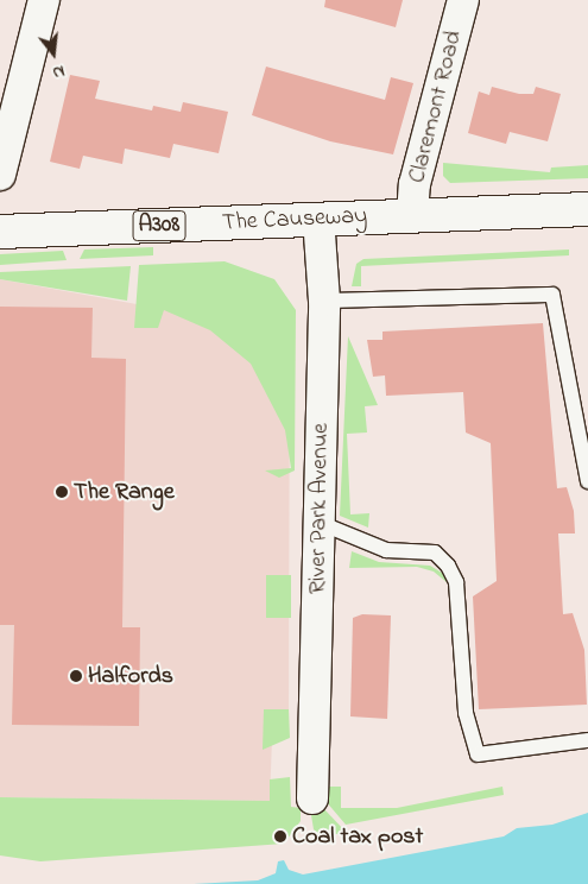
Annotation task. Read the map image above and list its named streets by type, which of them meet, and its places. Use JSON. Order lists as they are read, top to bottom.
{
  "streets": {
    "main road": ["The Causeway", "A308"],
    "street": ["Claremont Road", "River Park Avenue"]
  },
  "crossings": [
    ["Claremont Road", "The Causeway"],
    ["The Causeway", "River Park Avenue"]
  ],
  "places": ["The Range", "Halfords", "Coal tax post"],
  "north": "bottom"
}
